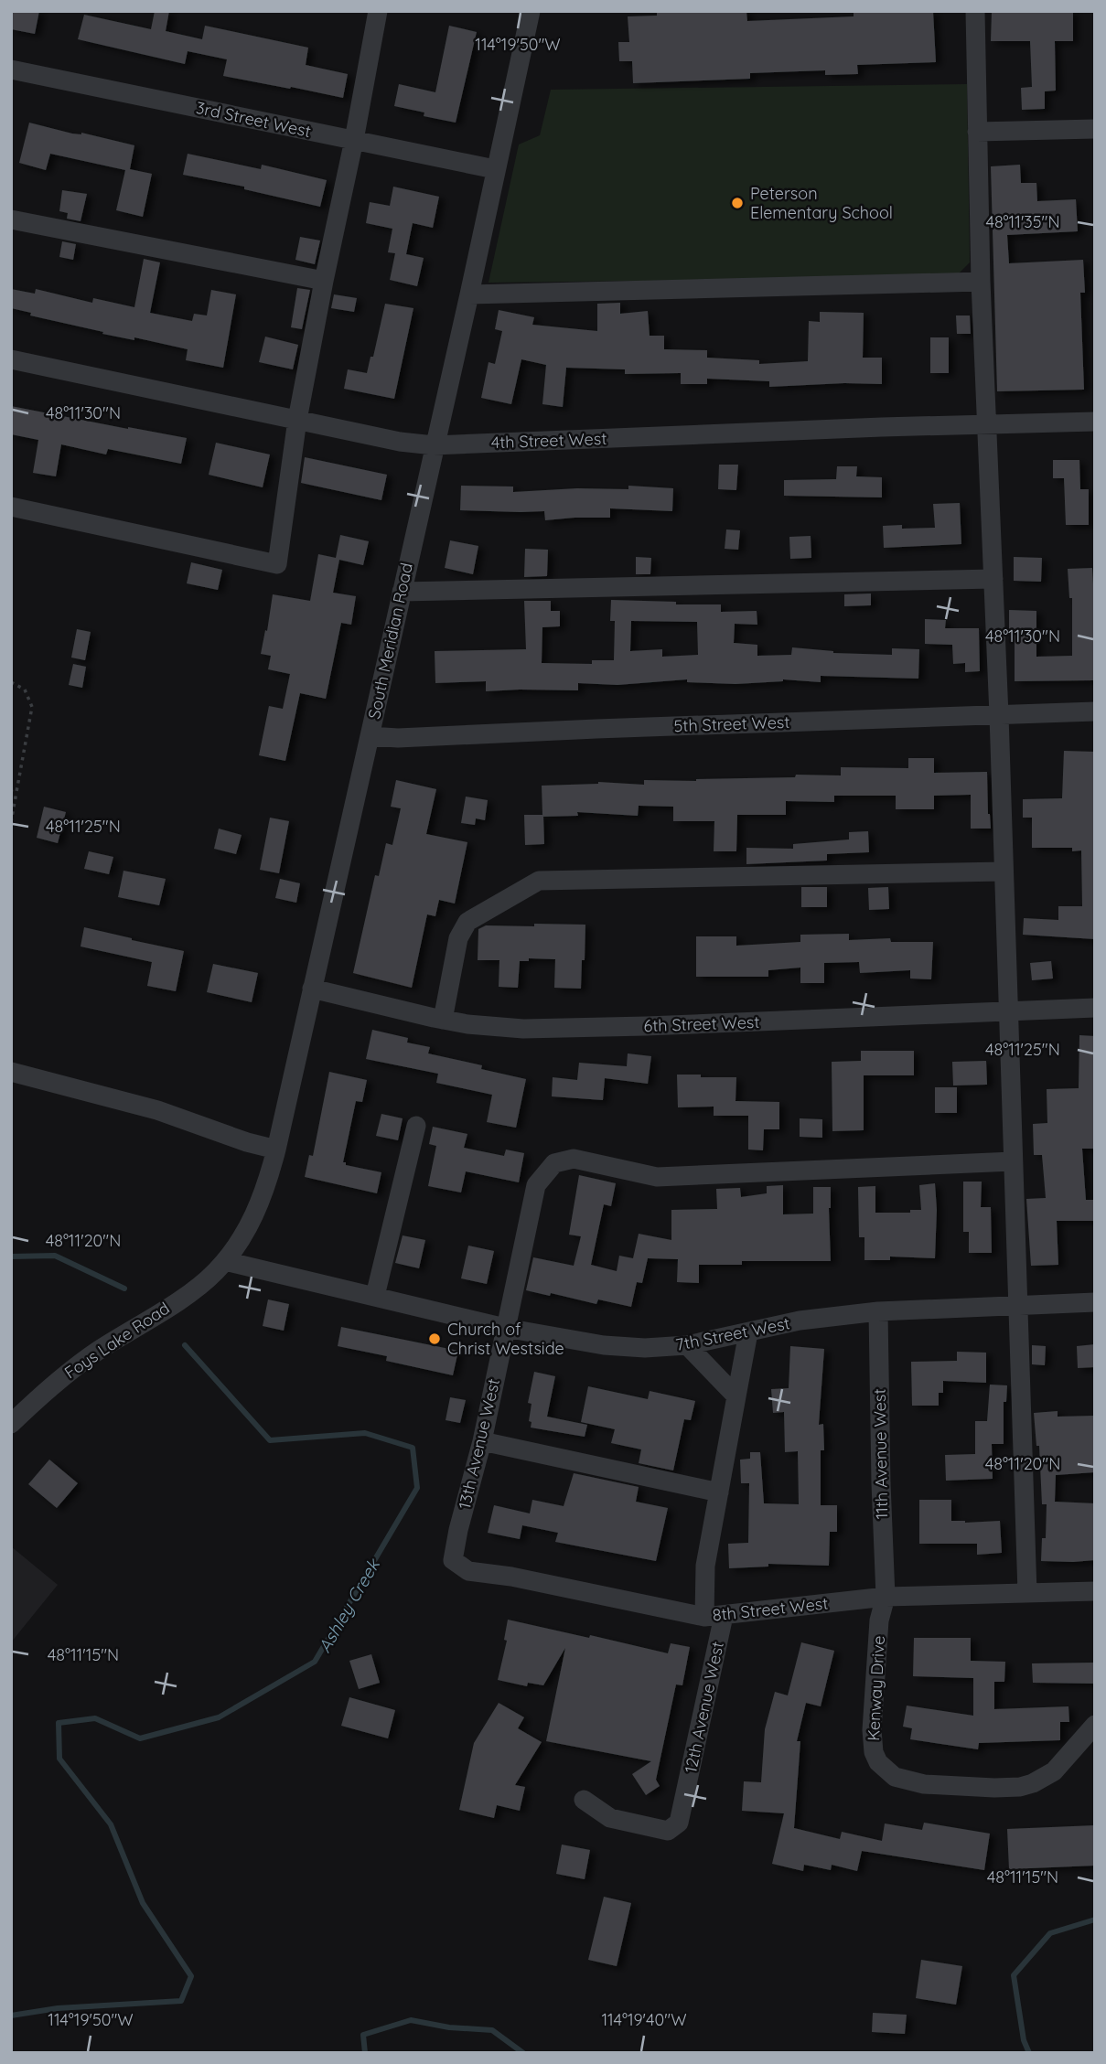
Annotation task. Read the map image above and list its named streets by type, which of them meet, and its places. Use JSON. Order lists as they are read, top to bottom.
{
  "streets": {
    "street": [
      "3rd Street West",
      "4th Street West",
      "South Meridian Road",
      "5th Street West",
      "6th Street West",
      "7th Street West",
      "Foys Lake Road",
      "13th Avenue West",
      "11th Avenue West",
      "8th Street West",
      "Kenway Drive",
      "12th Avenue West"
    ]
  },
  "crossings": [
    ["3rd Street West", "South Meridian Road"],
    ["4th Street West", "South Meridian Road"],
    ["South Meridian Road", "5th Street West"],
    ["South Meridian Road", "6th Street West"],
    ["South Meridian Road", "7th Street West"],
    ["South Meridian Road", "Foys Lake Road"],
    ["7th Street West", "Foys Lake Road"],
    ["7th Street West", "13th Avenue West"],
    ["7th Street West", "11th Avenue West"],
    ["7th Street West", "12th Avenue West"],
    ["13th Avenue West", "8th Street West"],
    ["11th Avenue West", "8th Street West"],
    ["11th Avenue West", "Kenway Drive"],
    ["8th Street West", "Kenway Drive"],
    ["8th Street West", "12th Avenue West"]
  ],
  "water": ["Ashley Creek"],
  "places": ["Peterson Elementary School", "Church of Christ Westside"],
  "coordinates": [
    "114°19'50\"W",
    "48°11'35\"N",
    "48°11'30\"N",
    "48°11'25\"N",
    "48°11'20\"N",
    "48°11'15\"N",
    "114°19'40\"W"
  ]
}
